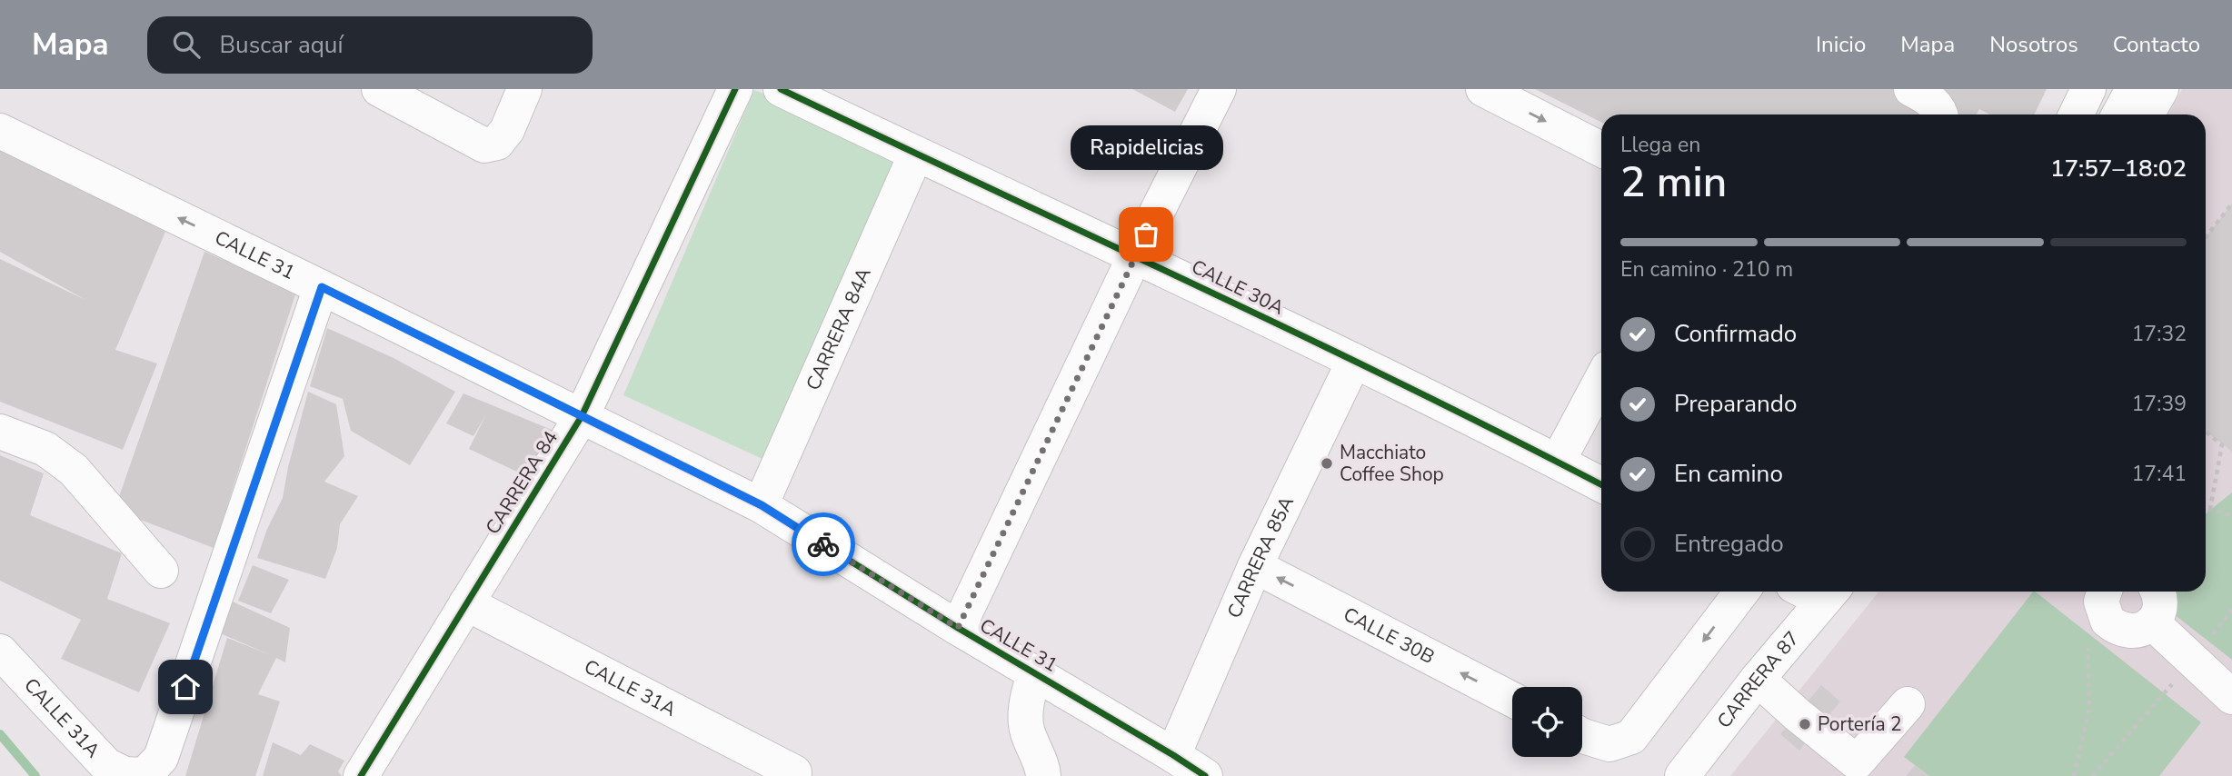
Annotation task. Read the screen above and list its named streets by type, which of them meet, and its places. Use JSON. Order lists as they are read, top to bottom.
{
  "streets": {
    "street": [
      "CALLE 31",
      "CALLE 30A",
      "CARRERA 84A",
      "CARRERA 84",
      "CARRERA 85A",
      "CALLE 30B",
      "CARRERA 87",
      "CALLE 31A"
    ]
  },
  "crossings": [
    ["CALLE 31", "CARRERA 84A"],
    ["CALLE 31", "CARRERA 84"],
    ["CALLE 31", "CARRERA 85A"],
    ["CALLE 31", "CALLE 31A"],
    ["CALLE 30A", "CARRERA 84A"],
    ["CALLE 30A", "CARRERA 85A"],
    ["CARRERA 84", "CALLE 31A"],
    ["CARRERA 85A", "CALLE 30B"]
  ],
  "one_way": ["CALLE 30B"],
  "places": ["Rapidelicias", "Macchiato Coffee Shop", "Portería 2"],
  "page": {
    "header": "Mapa",
    "search": "Buscar aquí",
    "nav": [
      "Inicio",
      "Mapa",
      "Nosotros",
      "Contacto"
    ],
    "heading": ["2 min", "Llega en", "17:57–18:02"],
    "bubble": "Rapidelicias",
    "bar": "En camino · 210 m",
    "list": [
      ["Confirmado", "17:32"],
      ["Preparando", "17:39"],
      ["En camino", "17:41"],
      "Entregado"
    ]
  }
}
